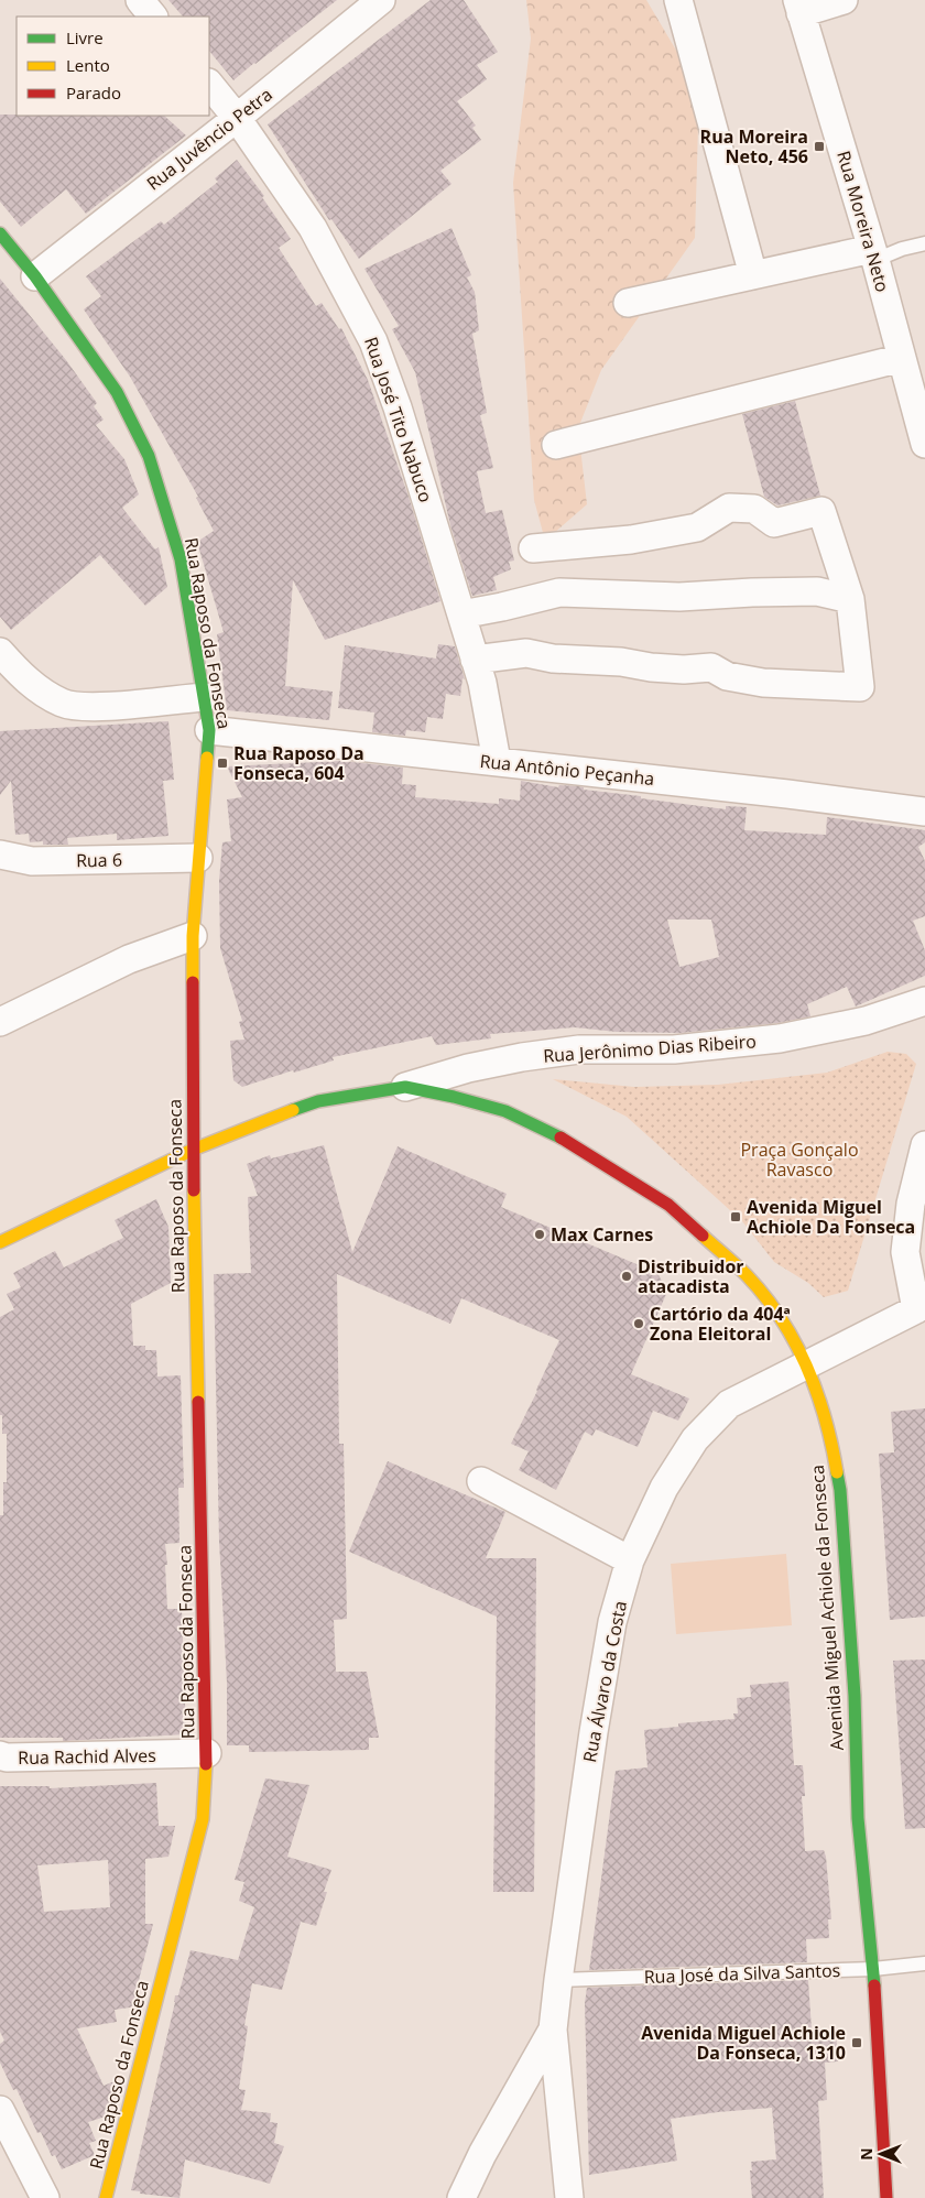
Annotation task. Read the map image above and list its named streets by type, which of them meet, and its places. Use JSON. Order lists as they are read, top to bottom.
{
  "streets": {
    "street": [
      "Rua Juvêncio Petra",
      "Rua Moreira Neto",
      "Rua José Tito Nabuco",
      "Rua Raposo da Fonseca",
      "Rua Antônio Peçanha",
      "Rua 6",
      "Rua Jerônimo Dias Ribeiro",
      "Avenida Miguel Achiole da Fonseca",
      "Rua Álvaro da Costa",
      "Rua Rachid Alves"
    ],
    "lane": ["Rua José da Silva Santos"]
  },
  "crossings": [
    ["Rua Juvêncio Petra", "Rua José Tito Nabuco"],
    ["Rua Juvêncio Petra", "Rua Raposo da Fonseca"],
    ["Rua José Tito Nabuco", "Rua Antônio Peçanha"],
    ["Rua Raposo da Fonseca", "Rua Antônio Peçanha"],
    ["Rua Raposo da Fonseca", "Rua 6"],
    ["Rua Raposo da Fonseca", "Avenida Miguel Achiole da Fonseca"],
    ["Rua Raposo da Fonseca", "Rua Rachid Alves"],
    ["Rua Jerônimo Dias Ribeiro", "Avenida Miguel Achiole da Fonseca"],
    ["Avenida Miguel Achiole da Fonseca", "Rua Álvaro da Costa"],
    ["Avenida Miguel Achiole da Fonseca", "Rua José da Silva Santos"],
    ["Rua Álvaro da Costa", "Rua José da Silva Santos"]
  ],
  "parks": ["Praça Gonçalo Ravasco"],
  "places": {
    "transit": [
      "Rua Moreira Neto, 456",
      "Rua Raposo Da Fonseca, 604",
      "Avenida Miguel Achiole Da Fonseca",
      "Avenida Miguel Achiole Da Fonseca, 1310"
    ],
    "other": ["Max Carnes", "Distribuidor atacadista", "Cartório da 404ª Zona Eleitoral"]
  },
  "legend": ["Livre", "Lento", "Parado"],
  "north": "left"
}
